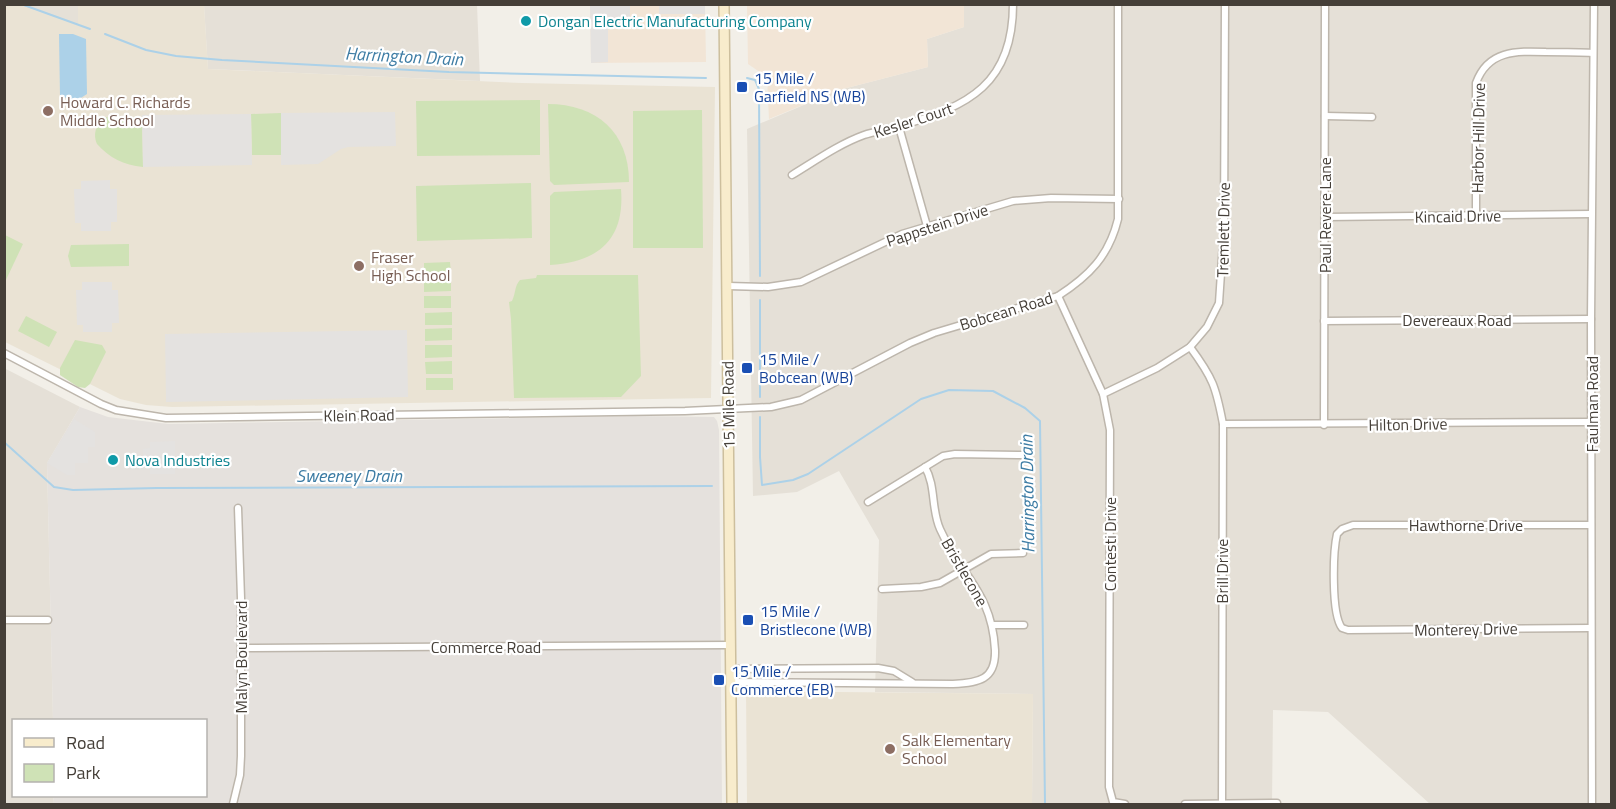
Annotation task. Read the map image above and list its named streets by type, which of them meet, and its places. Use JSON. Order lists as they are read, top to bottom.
{
  "streets": {
    "main road": ["15 Mile Road"],
    "street": [
      "Kesler Court",
      "Harbor Hill Drive",
      "Paul Revere Lane",
      "Kincaid Drive",
      "Pappstein Drive",
      "Tremlett Drive",
      "Bobcean Road",
      "Devereaux Road",
      "Faulman Road",
      "Klein Road",
      "Hilton Drive",
      "Hawthorne Drive",
      "Contesti Drive",
      "Brill Drive",
      "Bristlecone",
      "Monterey Drive",
      "Commerce Road",
      "Malyn Boulevard"
    ]
  },
  "crossings": [
    ["Harbor Hill Drive", "Kincaid Drive"],
    ["Harbor Hill Drive", "Faulman Road"],
    ["Paul Revere Lane", "Kincaid Drive"],
    ["Paul Revere Lane", "Devereaux Road"],
    ["Paul Revere Lane", "Hilton Drive"],
    ["Kincaid Drive", "Faulman Road"],
    ["Pappstein Drive", "Bobcean Road"],
    ["Pappstein Drive", "15 Mile Road"],
    ["Tremlett Drive", "Contesti Drive"],
    ["Tremlett Drive", "Brill Drive"],
    ["Bobcean Road", "15 Mile Road"],
    ["Bobcean Road", "Klein Road"],
    ["Bobcean Road", "Contesti Drive"],
    ["Devereaux Road", "Faulman Road"],
    ["Faulman Road", "Hilton Drive"],
    ["Faulman Road", "Hawthorne Drive"],
    ["Faulman Road", "Monterey Drive"],
    ["15 Mile Road", "Klein Road"],
    ["15 Mile Road", "Bristlecone"],
    ["15 Mile Road", "Commerce Road"],
    ["Hilton Drive", "Brill Drive"],
    ["Hawthorne Drive", "Monterey Drive"],
    ["Commerce Road", "Malyn Boulevard"]
  ],
  "water": ["Harrington Drain", "Sweeney Drain"],
  "places": {
    "other": [
      "Dongan Electric Manufacturing Company",
      "Howard C. Richards Middle School",
      "Fraser High School",
      "Nova Industries",
      "Salk Elementary School"
    ],
    "transit": [
      "15 Mile / Garfield NS (WB)",
      "15 Mile / Bobcean (WB)",
      "15 Mile / Bristlecone (WB)",
      "15 Mile / Commerce (EB)"
    ]
  },
  "legend": ["Road", "Park"]
}
